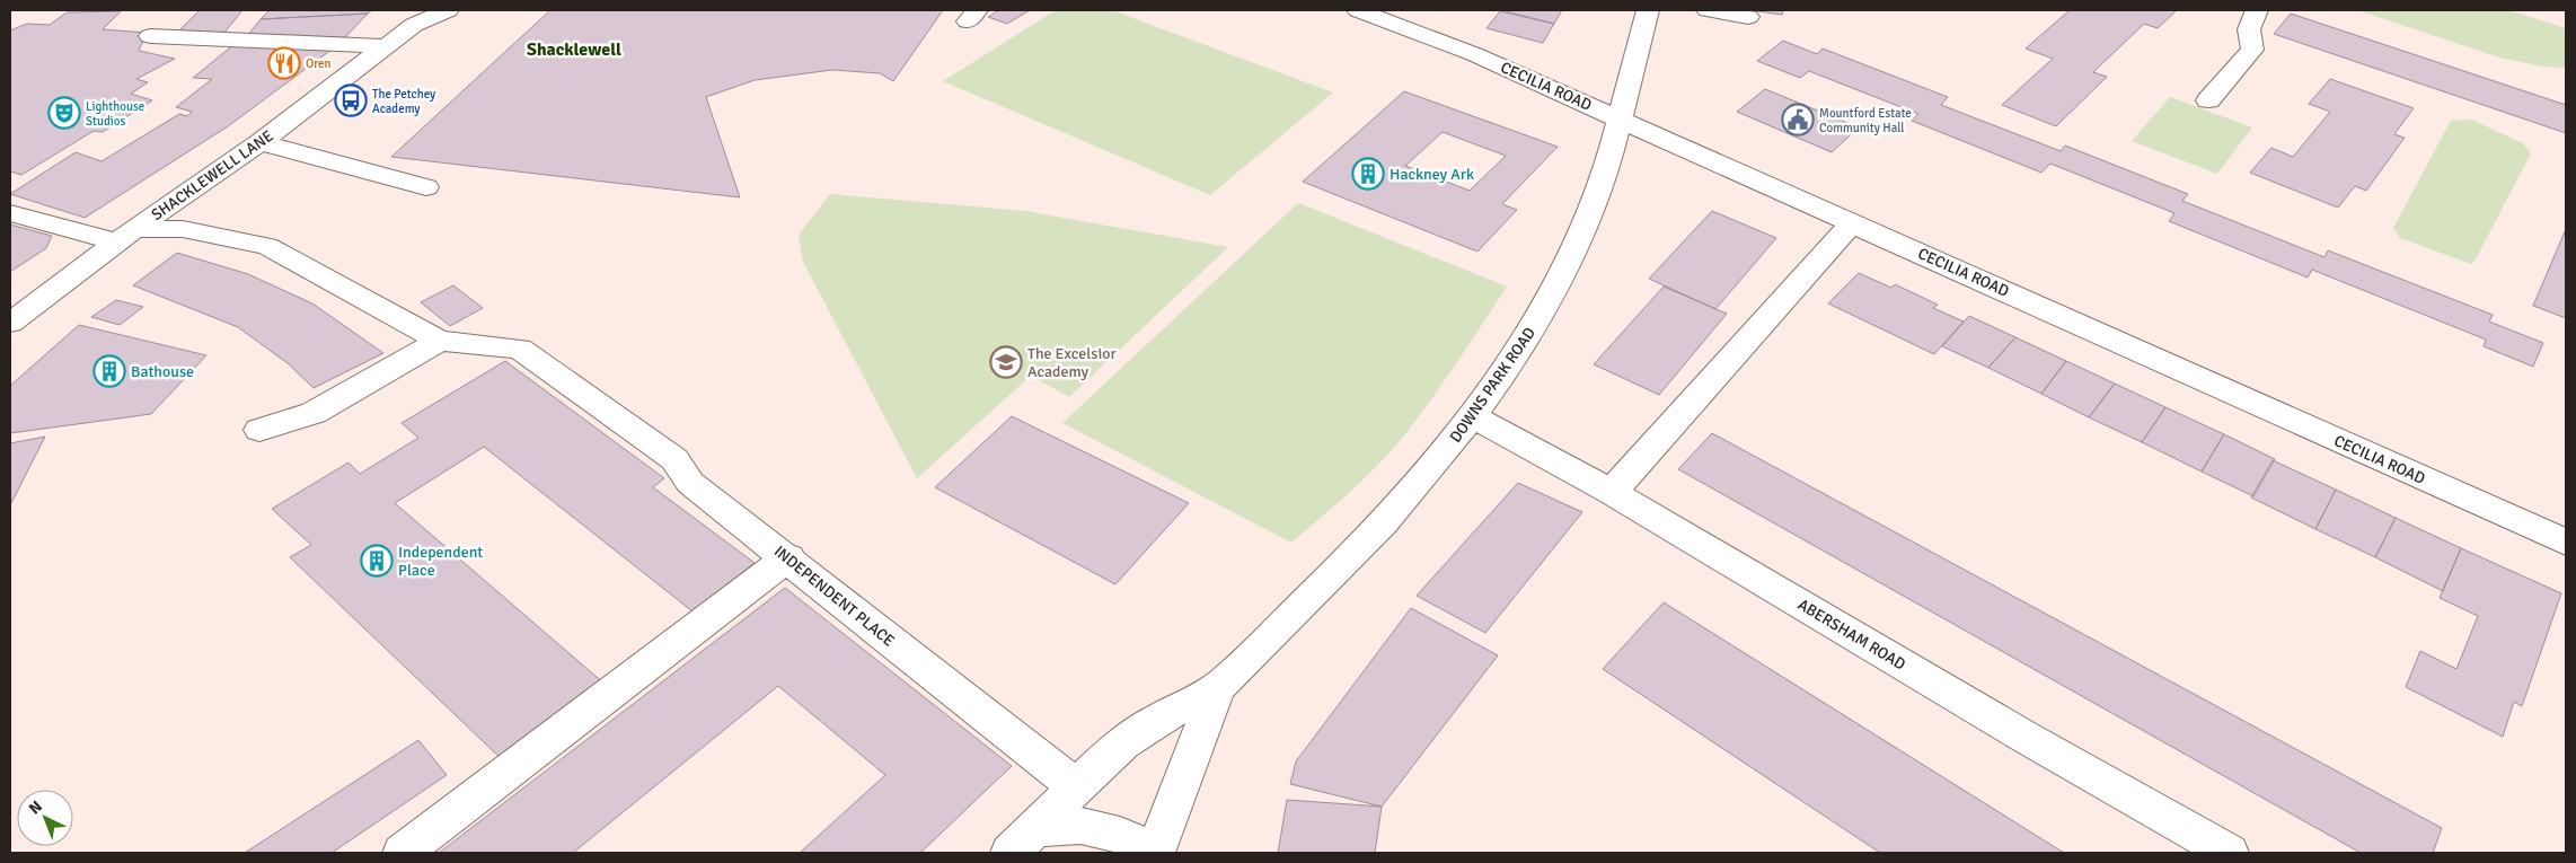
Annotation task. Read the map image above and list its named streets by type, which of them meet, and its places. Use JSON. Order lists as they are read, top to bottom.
{
  "streets": {
    "street": [
      "CECILIA ROAD",
      "SHACKLEWELL LANE",
      "DOWNS PARK ROAD",
      "INDEPENDENT PLACE",
      "ABERSHAM ROAD"
    ]
  },
  "crossings": [
    ["CECILIA ROAD", "DOWNS PARK ROAD"],
    ["SHACKLEWELL LANE", "INDEPENDENT PLACE"],
    ["DOWNS PARK ROAD", "INDEPENDENT PLACE"],
    ["DOWNS PARK ROAD", "ABERSHAM ROAD"]
  ],
  "districts": ["Shacklewell"],
  "places": {
    "restaurant": ["Oren"],
    "bus stop": ["The Petchey Academy"],
    "theatre": ["Lighthouse Studios"],
    "public building": ["Mountford Estate Community Hall"],
    "building": ["Hackney Ark", "Bathouse", "Independent Place"],
    "school or university": ["The Excelsior Academy"]
  },
  "north": "top left"
}
